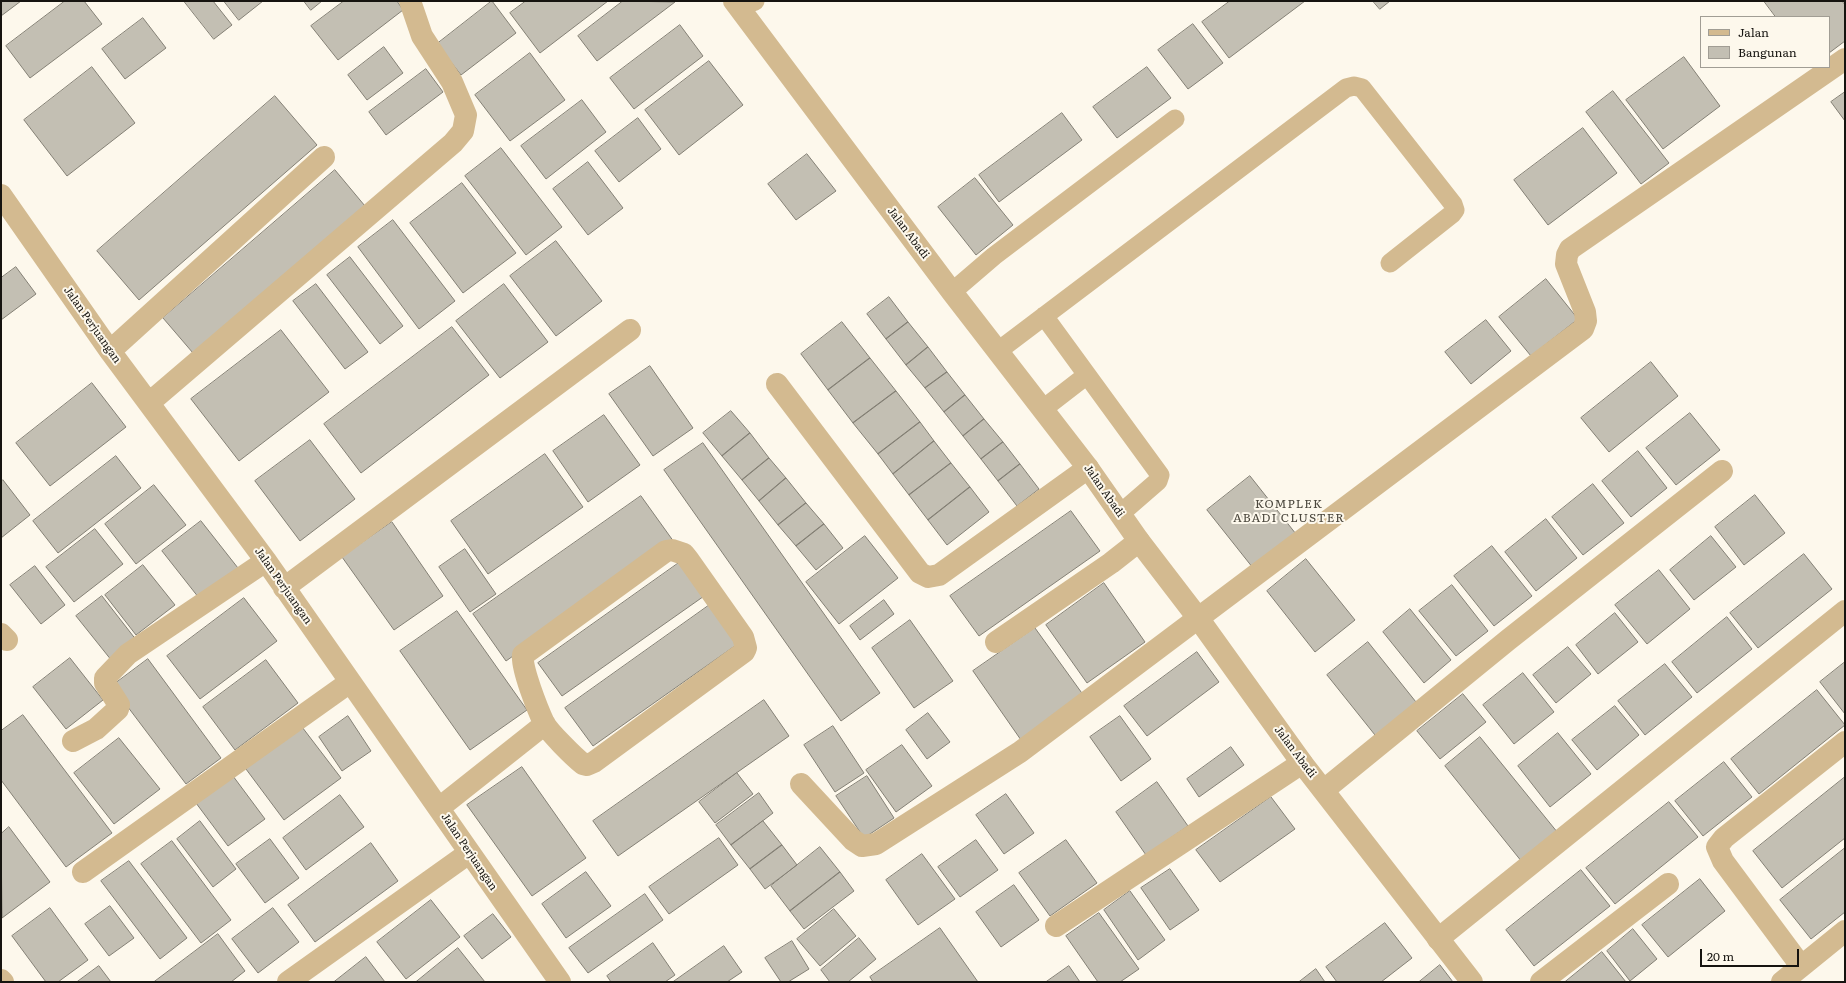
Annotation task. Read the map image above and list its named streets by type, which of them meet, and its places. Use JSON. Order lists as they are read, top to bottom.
{
  "streets": {
    "street": ["Jalan Abadi", "Jalan Perjuangan"]
  },
  "districts": ["KOMPLEK ABADI CLUSTER"],
  "legend": ["Jalan", "Bangunan"],
  "scale_bar": "20 m"
}
